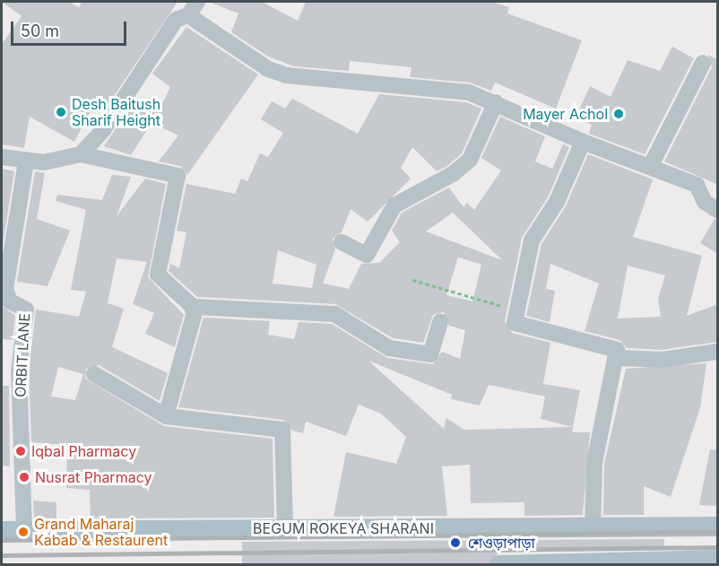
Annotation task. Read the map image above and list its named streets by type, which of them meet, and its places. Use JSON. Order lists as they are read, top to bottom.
{
  "streets": {
    "main road": ["BEGUM ROKEYA SHARANI"],
    "street": ["ORBIT LANE"]
  },
  "crossings": [
    ["ORBIT LANE", "BEGUM ROKEYA SHARANI"]
  ],
  "places": [
    "Desh Baitush Sharif Height",
    "Mayer Achol",
    "Iqbal Pharmacy",
    "Nusrat Pharmacy",
    "Grand Maharaj Kabab & Restaurent",
    "শেওড়াপাড়া"
  ],
  "scale_bar": "50 m"
}
